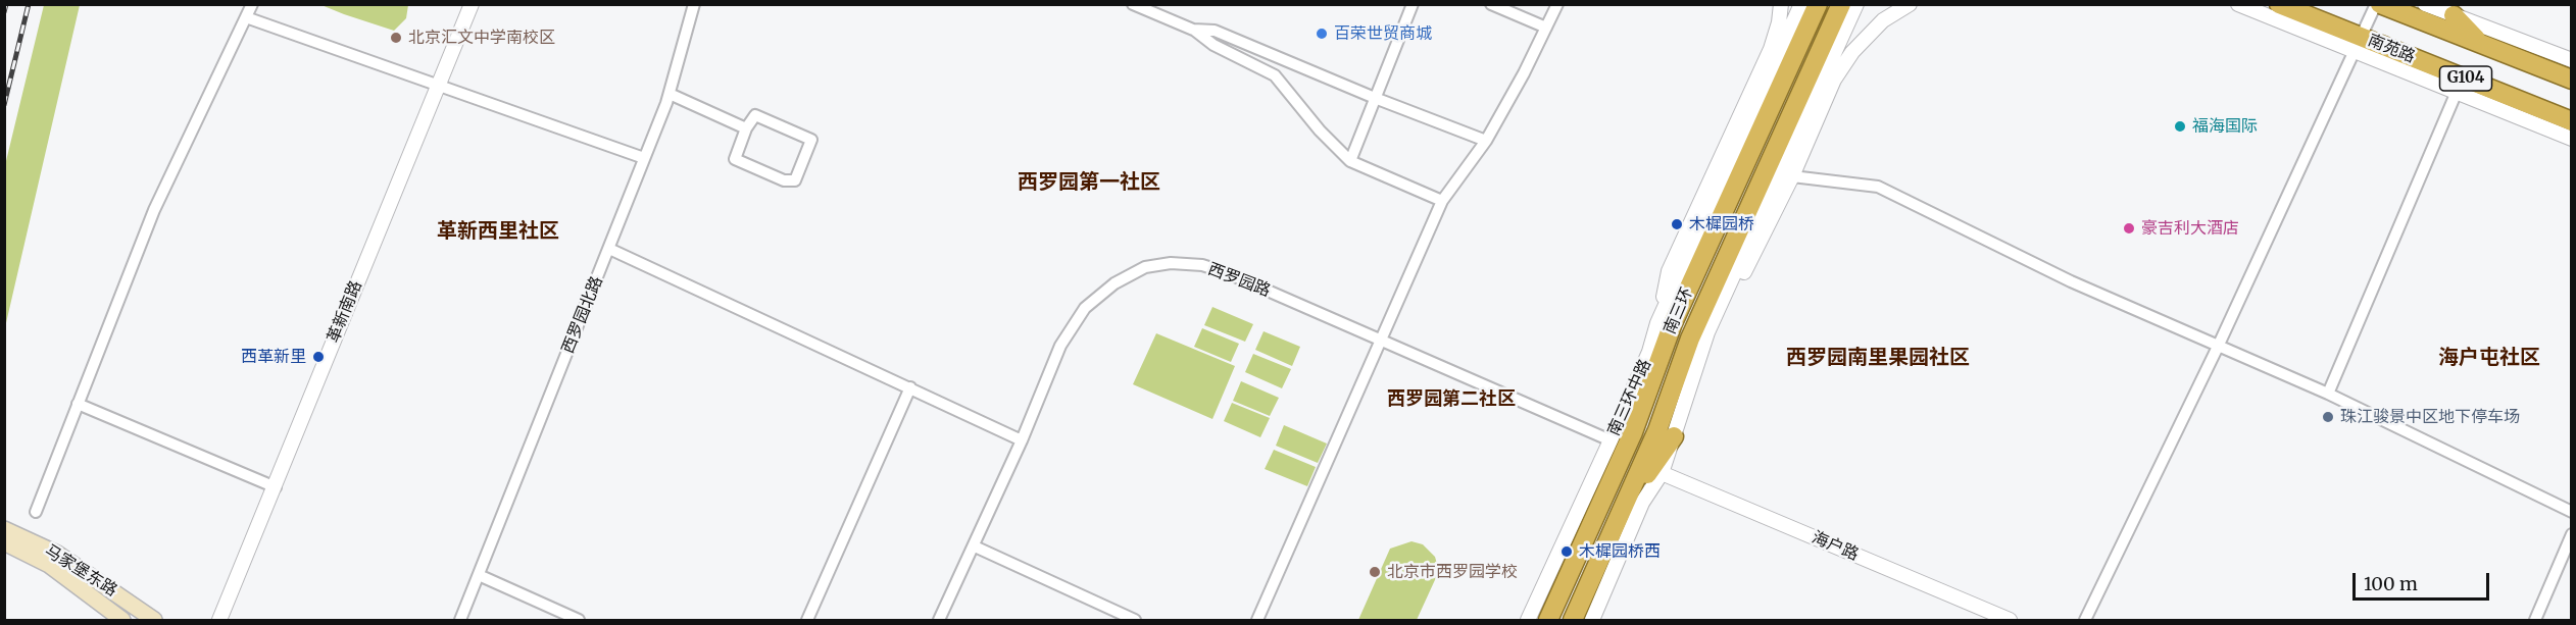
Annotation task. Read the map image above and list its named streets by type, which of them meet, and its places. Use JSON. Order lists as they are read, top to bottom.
{
  "streets": {
    "highway": ["南苑路", "G104", "南三环"],
    "main road": ["马家堡东路"],
    "street": [
      "西罗园路",
      "革新南路",
      "西罗园北路",
      "南三环中路",
      "海户路"
    ]
  },
  "crossings": [
    ["西罗园路", "南三环中路"]
  ],
  "districts": [
    "西罗园第一社区",
    "革新西里社区",
    "西罗园南里果园社区",
    "海户屯社区",
    "西罗园第二社区"
  ],
  "places": [
    "百荣世贸商城",
    "北京汇文中学南校区",
    "福海国际",
    "木樨园桥",
    "豪吉利大酒店",
    "西革新里",
    "珠江骏景中区地下停车场",
    "木樨园桥西",
    "北京市西罗园学校"
  ],
  "scale_bar": "100 m"
}
